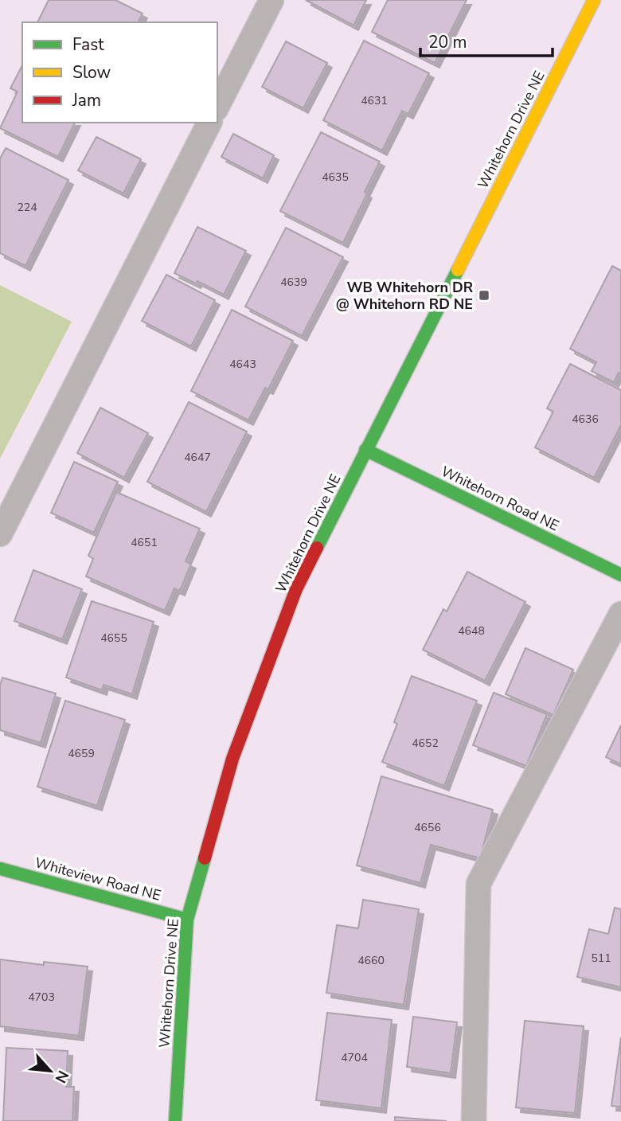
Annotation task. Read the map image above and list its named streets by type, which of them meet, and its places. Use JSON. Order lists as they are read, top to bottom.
{
  "streets": {
    "street": ["Whitehorn Drive NE", "Whitehorn Road NE", "Whiteview Road NE"]
  },
  "crossings": [
    ["Whitehorn Drive NE", "Whitehorn Road NE"],
    ["Whitehorn Drive NE", "Whiteview Road NE"]
  ],
  "places": {
    "transit": ["WB Whitehorn DR @ Whitehorn RD NE"]
  },
  "house_numbers": [
    "4631",
    "4635",
    "224",
    "4639",
    "4643",
    "4636",
    "4647",
    "4651",
    "4648",
    "4655",
    "4652",
    "4659",
    "4656",
    "511",
    "4660",
    "4703",
    "4704"
  ],
  "legend": ["Fast", "Slow", "Jam"],
  "scale_bar": "20 m",
  "north": "bottom right"
}
